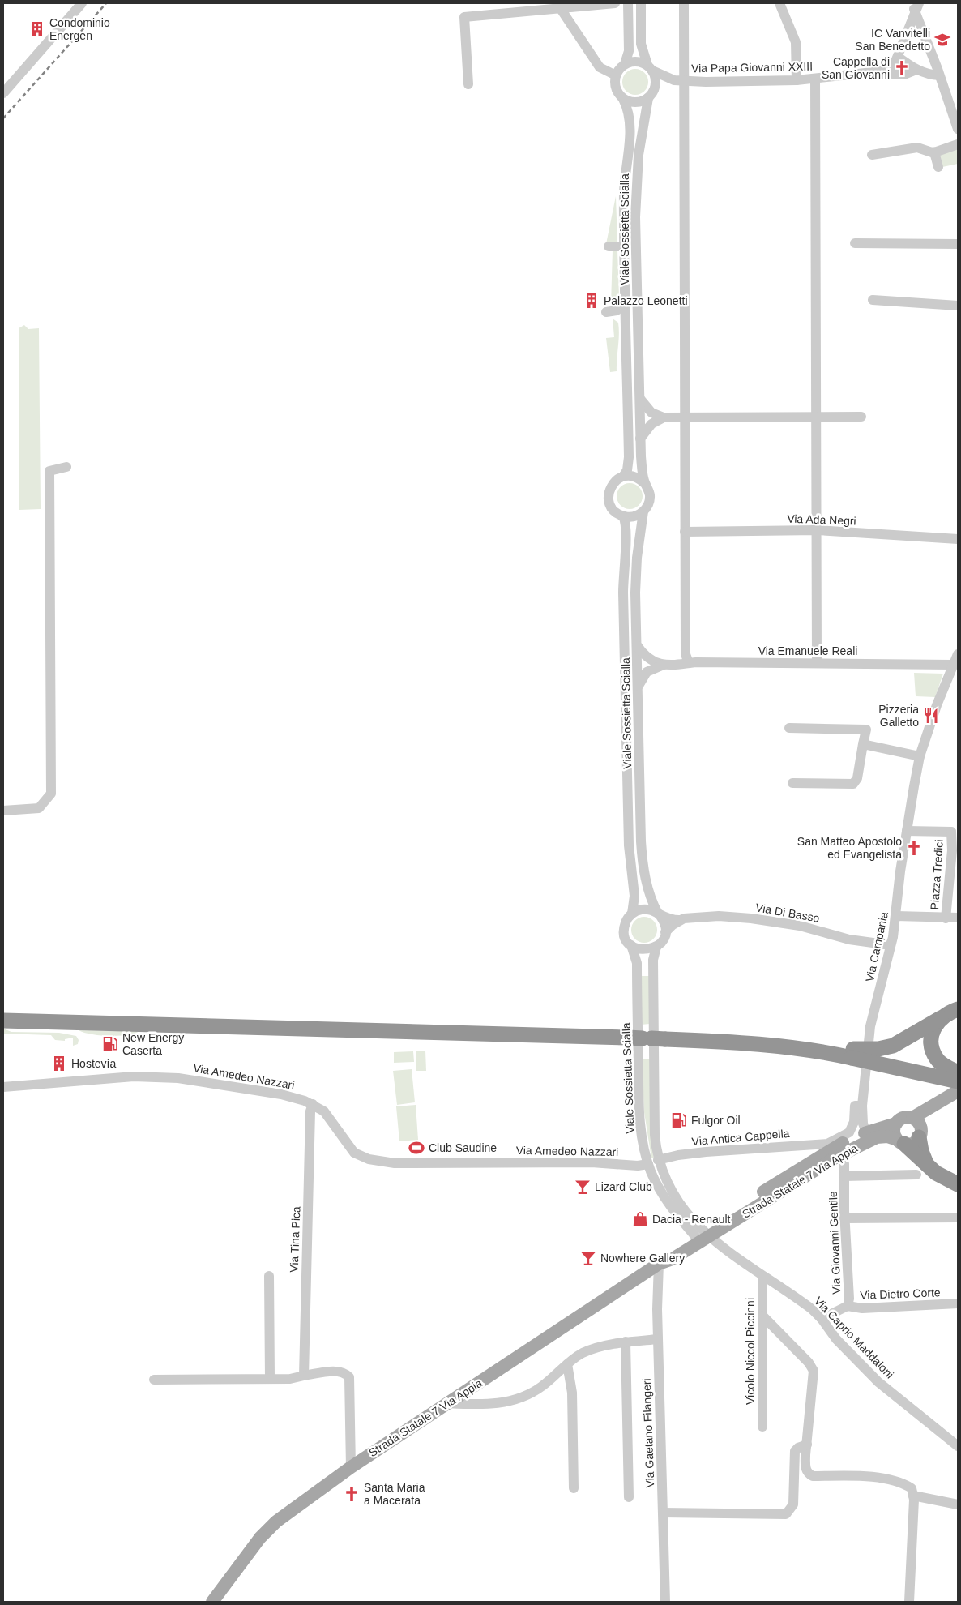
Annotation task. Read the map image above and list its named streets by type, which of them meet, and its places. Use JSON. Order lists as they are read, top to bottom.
{
  "streets": {
    "main road": ["Strada Statale 7 Via Appia"],
    "street": [
      "Via Papa Giovanni XXIII",
      "Viale Sossietta Scialla",
      "Via Ada Negri",
      "Via Emanuele Reali",
      "Piazza Tredici",
      "Via Di Basso",
      "Via Campania",
      "Via Amedeo Nazzari",
      "Via Antica Cappella",
      "Via Tina Pica",
      "Via Giovanni Gentile",
      "Via Dietro Corte",
      "Via Caprio Maddaloni",
      "Vicolo Niccol Piccinni",
      "Via Gaetano Filangeri"
    ]
  },
  "crossings": [
    ["Via Papa Giovanni XXIII", "Viale Sossietta Scialla"],
    ["Viale Sossietta Scialla", "Via Emanuele Reali"],
    ["Viale Sossietta Scialla", "Via Di Basso"],
    ["Viale Sossietta Scialla", "Via Amedeo Nazzari"],
    ["Viale Sossietta Scialla", "Via Antica Cappella"],
    ["Viale Sossietta Scialla", "Strada Statale 7 Via Appia"],
    ["Viale Sossietta Scialla", "Via Caprio Maddaloni"],
    ["Via Emanuele Reali", "Via Campania"],
    ["Via Di Basso", "Via Campania"],
    ["Via Campania", "Via Antica Cappella"],
    ["Via Campania", "Strada Statale 7 Via Appia"],
    ["Via Amedeo Nazzari", "Via Antica Cappella"],
    ["Via Amedeo Nazzari", "Via Tina Pica"],
    ["Strada Statale 7 Via Appia", "Via Giovanni Gentile"],
    ["Strada Statale 7 Via Appia", "Via Caprio Maddaloni"],
    ["Strada Statale 7 Via Appia", "Via Gaetano Filangeri"],
    ["Via Giovanni Gentile", "Via Dietro Corte"],
    ["Via Dietro Corte", "Via Caprio Maddaloni"],
    ["Via Caprio Maddaloni", "Vicolo Niccol Piccinni"]
  ],
  "places": {
    "building": ["Condominio Energen", "Palazzo Leonetti", "Hostevìa"],
    "school or university": ["IC Vanvitelli San Benedetto"],
    "church": ["Cappella di San Giovanni", "San Matteo Apostolo ed Evangelista", "Santa Maria a Macerata"],
    "restaurant": ["Pizzeria Galletto"],
    "fuel station": ["New Energy Caserta", "Fulgor Oil"],
    "sports": ["Club Saudine"],
    "bar": ["Lizard Club", "Nowhere Gallery"],
    "shop": ["Dacia - Renault"]
  }
}
